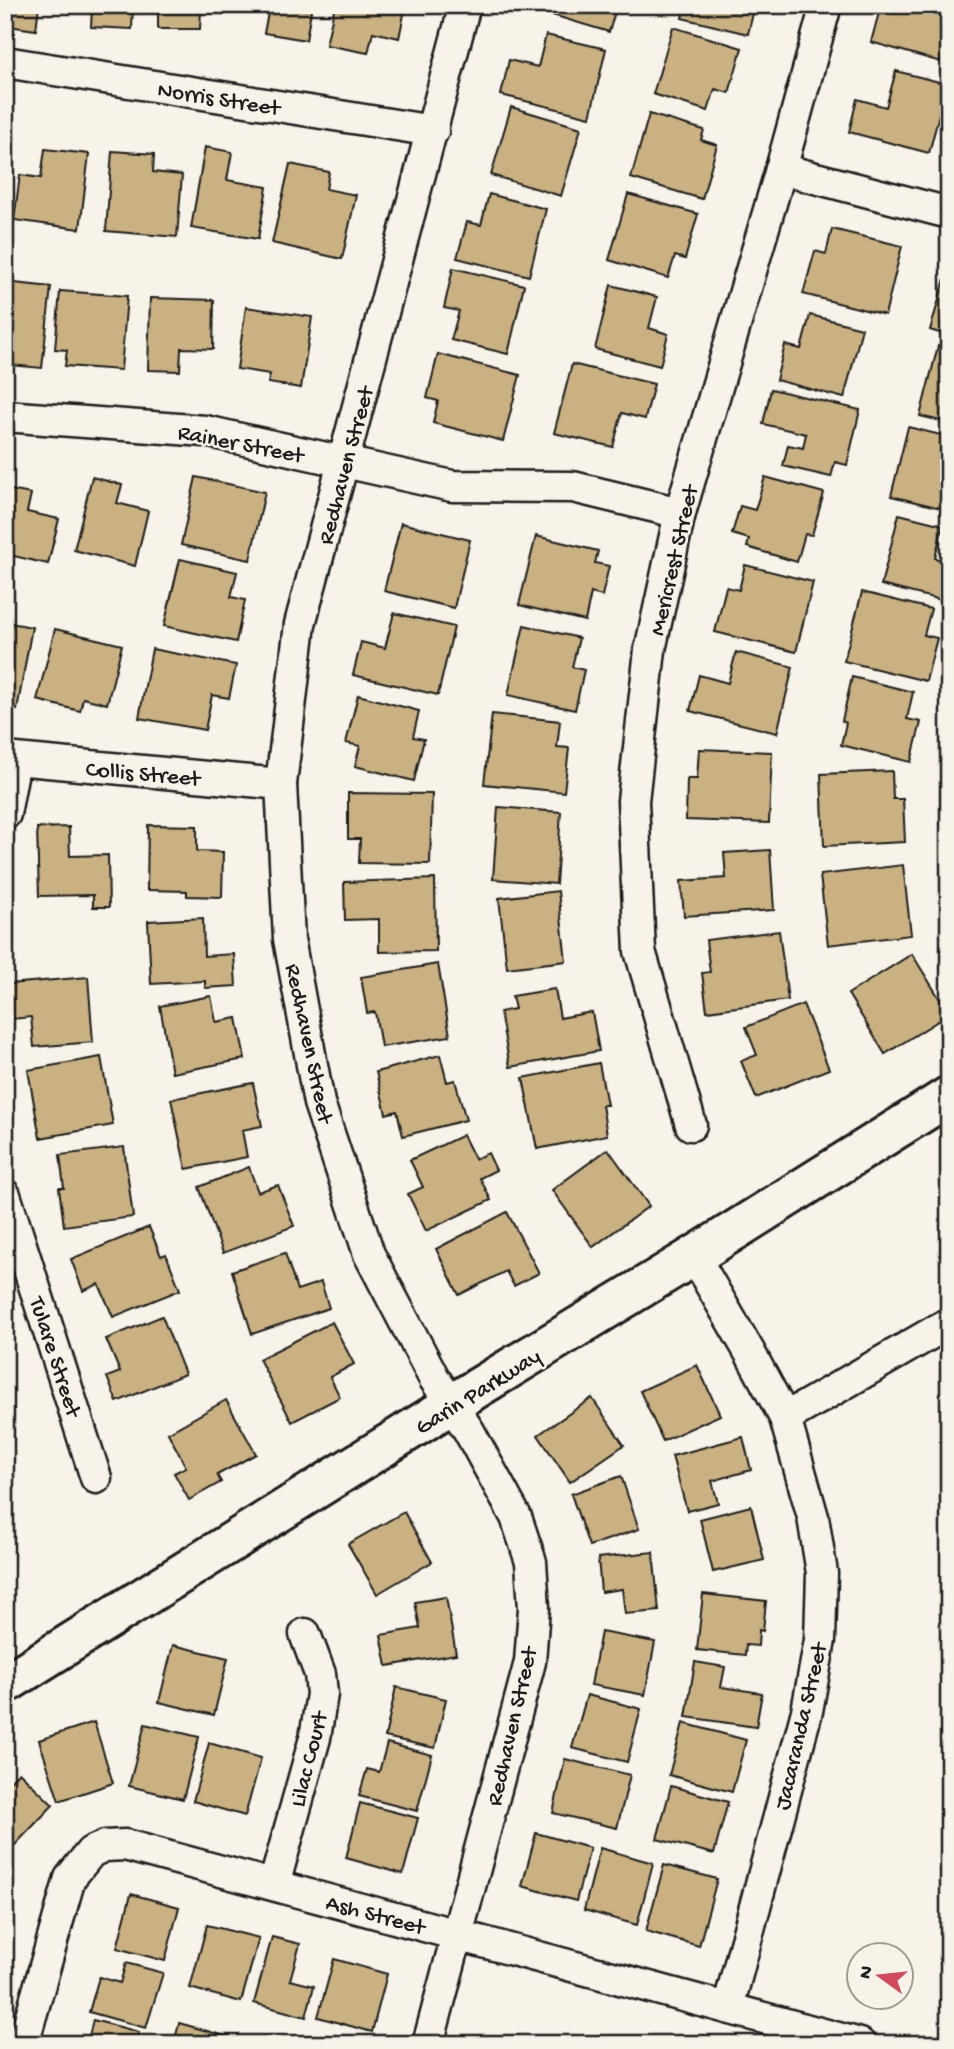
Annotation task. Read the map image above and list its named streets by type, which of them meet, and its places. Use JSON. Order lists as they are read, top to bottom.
{
  "streets": {
    "street": [
      "Norris Street",
      "Rainer Street",
      "Redhaven Street",
      "Mericrest Street",
      "Collis Street",
      "Tulare Street",
      "Garin Parkway",
      "Jacaranda Street",
      "Lilac Court",
      "Ash Street"
    ]
  },
  "crossings": [
    ["Norris Street", "Redhaven Street"],
    ["Rainer Street", "Redhaven Street"],
    ["Rainer Street", "Mericrest Street"],
    ["Redhaven Street", "Collis Street"],
    ["Redhaven Street", "Garin Parkway"],
    ["Redhaven Street", "Ash Street"],
    ["Garin Parkway", "Jacaranda Street"],
    ["Jacaranda Street", "Ash Street"],
    ["Lilac Court", "Ash Street"]
  ],
  "north": "left"
}
